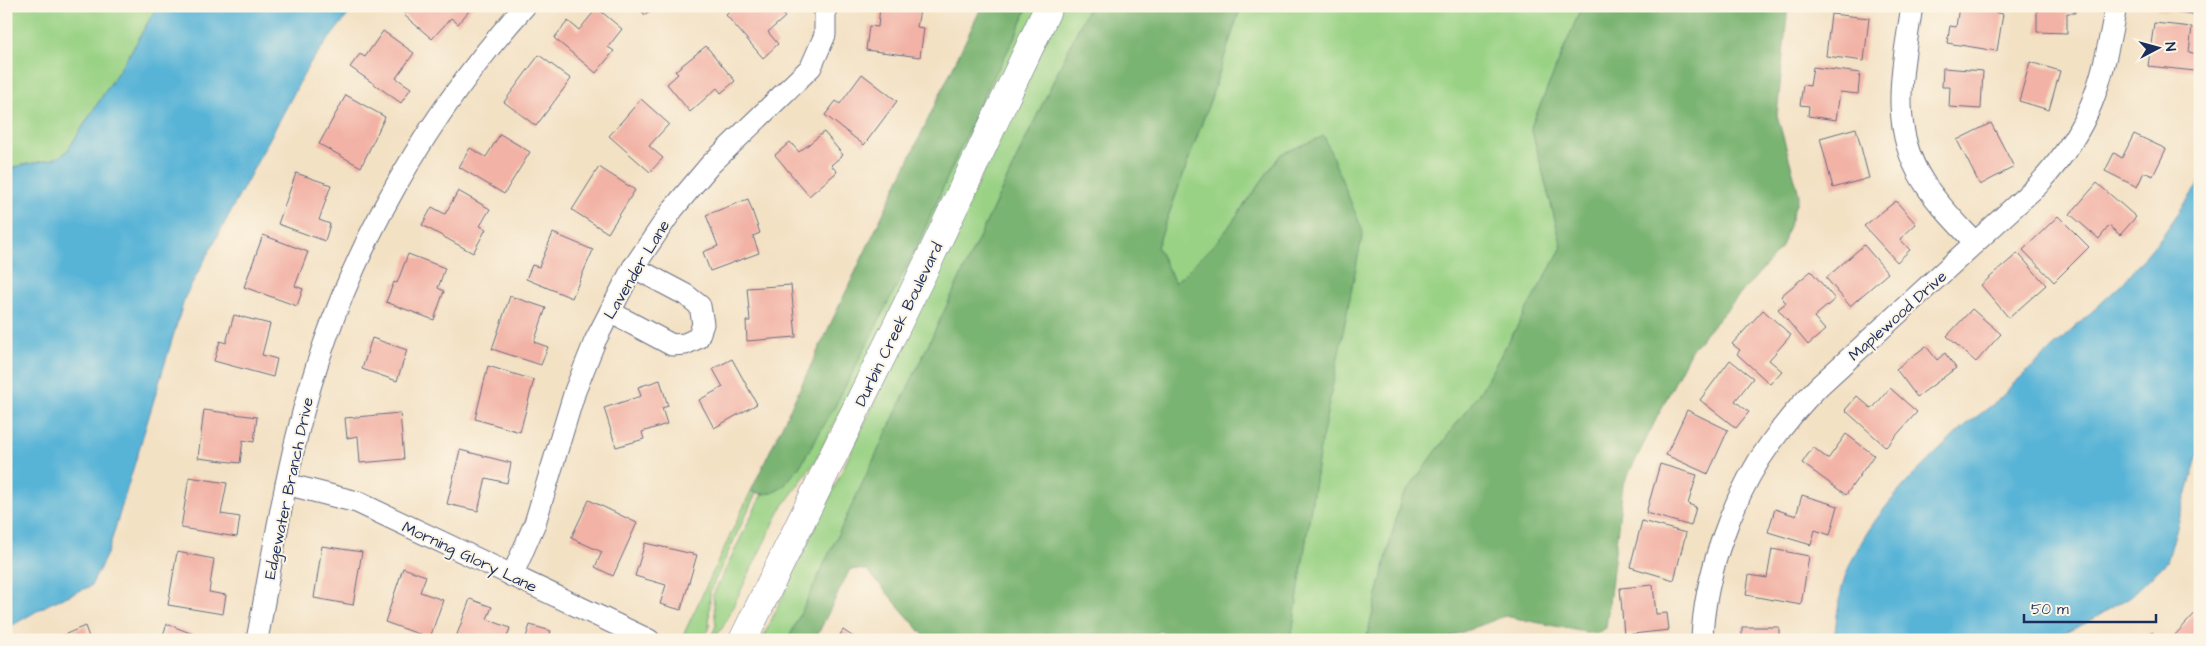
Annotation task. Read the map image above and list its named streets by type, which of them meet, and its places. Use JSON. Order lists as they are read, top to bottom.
{
  "streets": {
    "street": [
      "Lavender Lane",
      "Maplewood Drive",
      "Durbin Creek Boulevard",
      "Edgewater Branch Drive",
      "Morning Glory Lane"
    ]
  },
  "crossings": [
    ["Lavender Lane", "Morning Glory Lane"],
    ["Edgewater Branch Drive", "Morning Glory Lane"]
  ],
  "scale_bar": "50 m",
  "north": "right"
}
